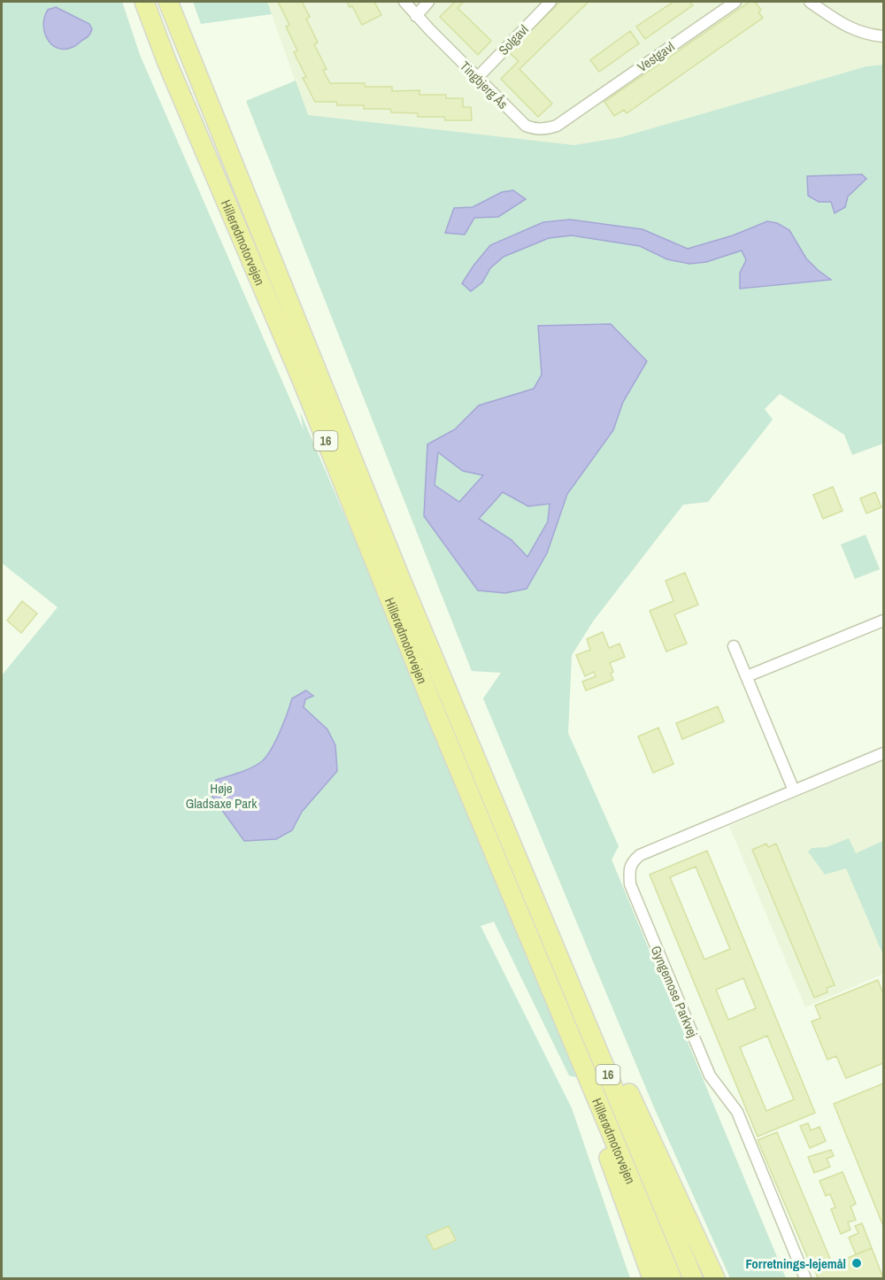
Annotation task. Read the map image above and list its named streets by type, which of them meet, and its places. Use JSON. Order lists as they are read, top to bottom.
{
  "streets": {
    "highway": ["Hillerødmotorvejen", "16"],
    "street": [
      "Solgavl",
      "Vestgavl",
      "Tingbjerg Ås",
      "Gyngemose Parkvej"
    ]
  },
  "crossings": [
    ["Solgavl", "Tingbjerg Ås"],
    ["Vestgavl", "Tingbjerg Ås"]
  ],
  "parks": ["Høje Gladsaxe Park"],
  "places": ["Forretnings-lejemål"]
}
